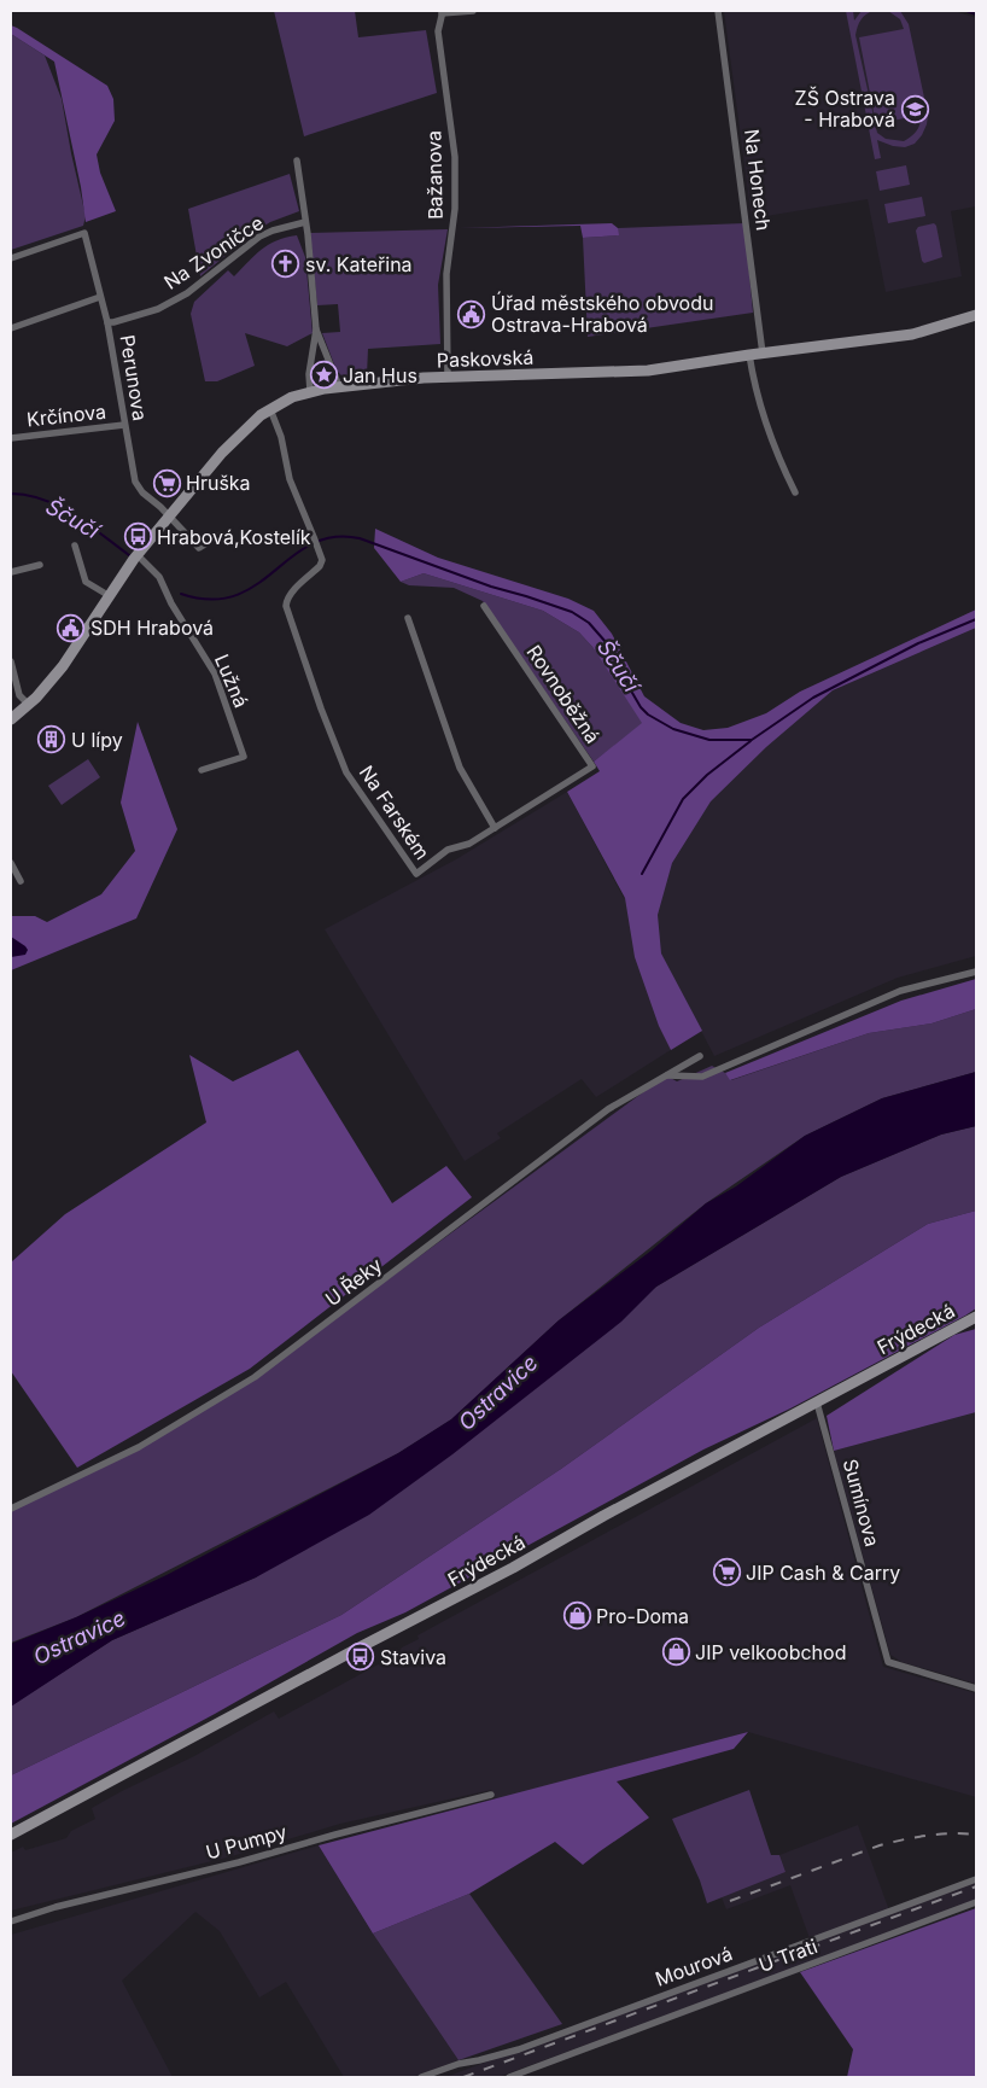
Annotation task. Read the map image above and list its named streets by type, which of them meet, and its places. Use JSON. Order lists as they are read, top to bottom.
{
  "streets": {
    "main road": ["Paskovská", "Frýdecká"],
    "street": [
      "Bažanova",
      "Na Honech",
      "Na Zvoničce",
      "Perunova",
      "Krčínova",
      "Lužná",
      "Rovnoběžná",
      "Na Farském",
      "U Řeky",
      "Sumínova",
      "U Pumpy",
      "U Trati",
      "Mourová"
    ]
  },
  "crossings": [
    ["Bažanova", "Paskovská"],
    ["Na Honech", "Paskovská"],
    ["Na Zvoničce", "Perunova"],
    ["Paskovská", "Perunova"],
    ["Paskovská", "Lužná"],
    ["Paskovská", "Na Farském"],
    ["Perunova", "Krčínova"],
    ["Rovnoběžná", "Na Farském"],
    ["Frýdecká", "Sumínova"]
  ],
  "water": ["Ščučí", "Ostravice"],
  "places": {
    "school or university": ["ZŠ Ostrava - Hrabová"],
    "church": ["sv. Kateřina"],
    "public building": ["Úřad městského obvodu Ostrava-Hrabová", "SDH Hrabová"],
    "place": ["Jan Hus"],
    "supermarket": ["Hruška", "JIP Cash & Carry"],
    "bus stop": ["Hrabová,Kostelík", "Staviva"],
    "building": ["U lípy"],
    "shop": ["Pro-Doma", "JIP velkoobchod"]
  }
}
